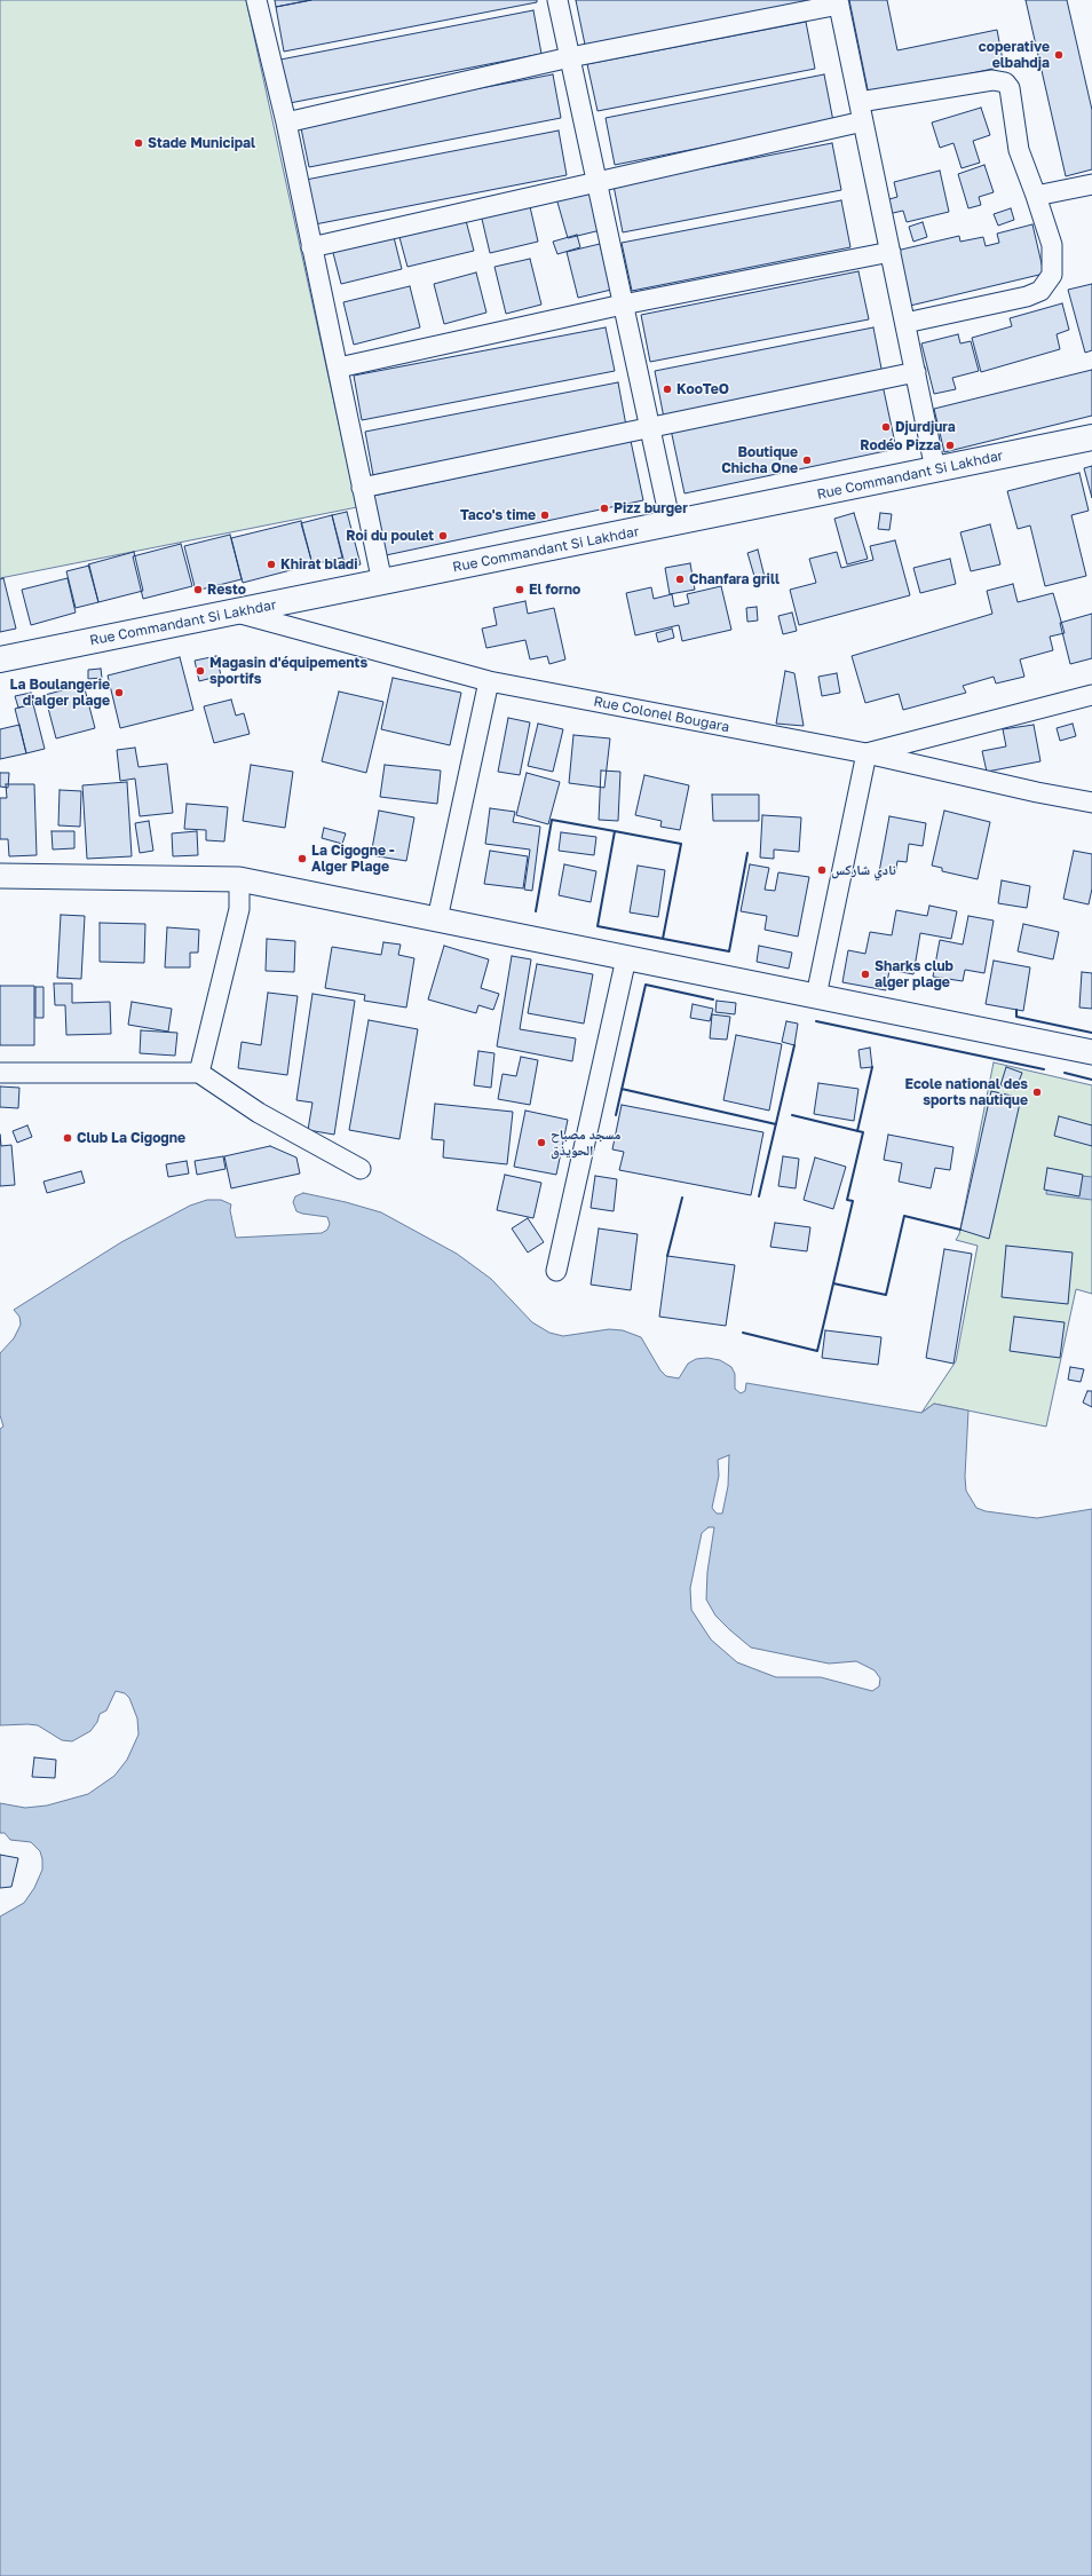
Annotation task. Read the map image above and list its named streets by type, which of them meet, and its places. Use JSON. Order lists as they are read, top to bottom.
{
  "streets": {
    "main road": ["Rue Commandant Si Lakhdar"],
    "street": ["Rue Colonel Bougara"]
  },
  "crossings": [
    ["Rue Commandant Si Lakhdar", "Rue Colonel Bougara"]
  ],
  "places": [
    "coperative elbahdja",
    "Stade Municipal",
    "KooTeO",
    "Djurdjura",
    "Rodéo Pizza",
    "Boutique Chicha One",
    "Pizz burger",
    "Taco's time",
    "Roi du poulet",
    "Khirat bladi",
    "Chanfara grill",
    "Resto",
    "El forno",
    "Magasin d'équipements sportifs",
    "La Boulangerie d'alger plage",
    "La Cigogne - Alger Plage",
    "نادي شاركس",
    "Sharks club alger plage",
    "Ecole national des sports nautique",
    "Club La Cigogne",
    "مسجد مصباح الحويذق"
  ]
}
